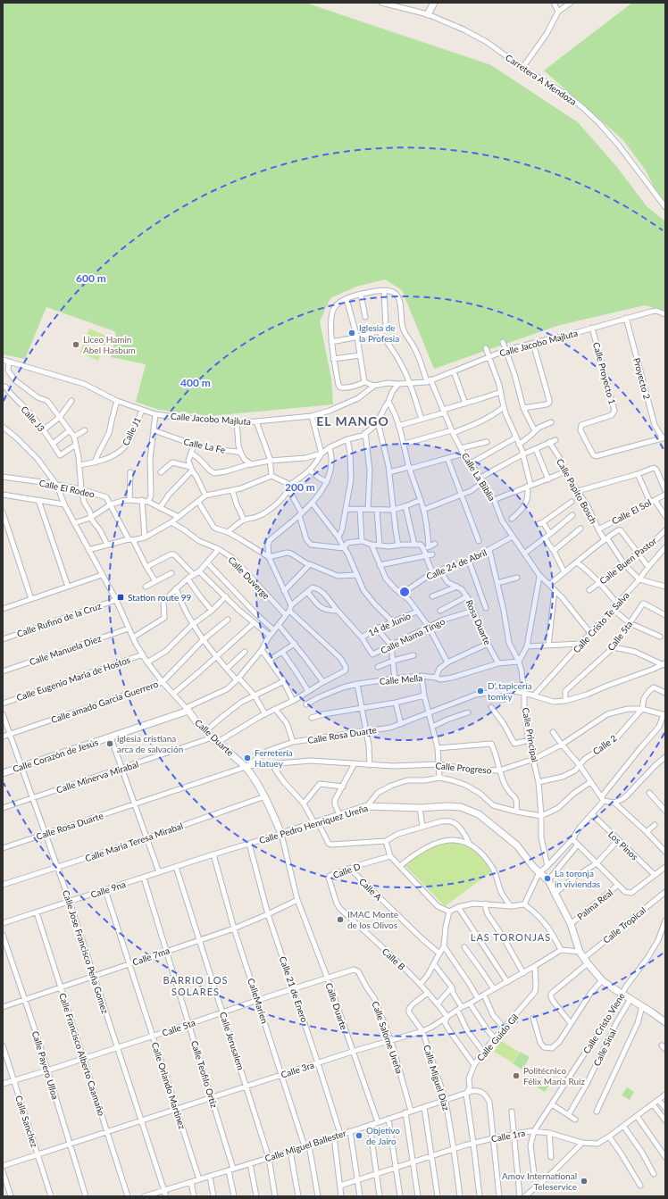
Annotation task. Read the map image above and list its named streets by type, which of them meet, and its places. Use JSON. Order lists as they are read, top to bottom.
{
  "streets": {
    "street": [
      "Carretera A Mendoza",
      "Calle Jacobo Majluta",
      "Calle Proyecto 1",
      "Proyecto 2",
      "Calle J3",
      "Calle J1",
      "Calle La Fe",
      "Calle La Biblia",
      "Calle El Rodeo",
      "Calle Papito Bosch",
      "Calle El Sol",
      "Calle Buen Pastor",
      "Calle 24 de Abril",
      "Calle Duverge",
      "Calle Rufino de la Cruz",
      "Rosa Duarte",
      "Calle Cristo Te Salva",
      "14 de Junio",
      "Calle Mama Tingo",
      "Calle 5ta",
      "Calle Manuela Diez",
      "Calle Eugenio Maria de Hostos",
      "Calle Mella",
      "Calle amado Garcia Guerrero",
      "Calle Rosa Duarte",
      "Calle Principal",
      "Calle Duarte",
      "Calle 2",
      "Calle Corazón de Jesús",
      "Calle Progreso",
      "Calle Minerva Mirabal",
      "Calle Pedro Henriquez Ureña",
      "Calle Maria Teresa Mirabal",
      "Los Pinos",
      "Calle D",
      "Calle 9na",
      "Calle A",
      "Palma Real",
      "Calle Tropical",
      "Calle Jose Francisco Peña Gomez",
      "Calle 7ma",
      "Calle B",
      "Calle 21 de Enero",
      "CalleMarien",
      "Calle Cristo Viene",
      "Calle Salome Ureña",
      "Calle Guido Gil",
      "Calle Jerusalem",
      "Calle Sinai",
      "Calle Francisco Alberto Caamaño",
      "Calle Payero Ulloa",
      "Calle 3ra",
      "Calle Teofilo Ortiz",
      "Calle Miguel Díaz",
      "Calle Orlando Martinez",
      "Calle Sanchez",
      "Calle 1ra",
      "Calle Miguel Ballester"
    ]
  },
  "crossings": [
    ["Calle Jacobo Majluta", "Calle Proyecto 1"],
    ["Calle Jacobo Majluta", "Proyecto 2"],
    ["Calle Jacobo Majluta", "Calle J1"],
    ["Calle Jacobo Majluta", "Calle La Biblia"],
    ["Calle Proyecto 1", "Proyecto 2"],
    ["Calle La Biblia", "Calle 24 de Abril"],
    ["Calle La Biblia", "Calle Cristo Te Salva"],
    ["Calle El Rodeo", "Calle Duarte"],
    ["Calle Papito Bosch", "Calle El Sol"],
    ["Calle Papito Bosch", "Calle Buen Pastor"],
    ["Calle Papito Bosch", "Calle Cristo Te Salva"],
    ["Calle 24 de Abril", "Rosa Duarte"],
    ["Calle 24 de Abril", "Calle Principal"],
    ["Calle Rufino de la Cruz", "Calle Duarte"],
    ["Rosa Duarte", "Calle Mama Tingo"],
    ["Rosa Duarte", "Calle Mella"],
    ["Calle Cristo Te Salva", "Calle Rosa Duarte"],
    ["14 de Junio", "Calle Mama Tingo"],
    ["Calle 5ta", "Calle Rosa Duarte"],
    ["Calle 5ta", "Calle Duarte"],
    ["Calle 5ta", "Calle Jose Francisco Peña Gomez"],
    ["Calle 5ta", "Calle 21 de Enero"],
    ["Calle 5ta", "CalleMarien"],
    ["Calle 5ta", "Calle Salome Ureña"],
    ["Calle 5ta", "Calle Jerusalem"],
    ["Calle 5ta", "Calle Francisco Alberto Caamaño"],
    ["Calle 5ta", "Calle Payero Ulloa"],
    ["Calle 5ta", "Calle Teofilo Ortiz"],
    ["Calle 5ta", "Calle Orlando Martinez"],
    ["Calle 5ta", "Calle Sanchez"],
    ["Calle Manuela Diez", "Calle Duarte"],
    ["Calle Eugenio Maria de Hostos", "Calle Duarte"],
    ["Calle Mella", "Calle Principal"],
    ["Calle amado Garcia Guerrero", "Calle Duarte"],
    ["Calle amado Garcia Guerrero", "Calle Jose Francisco Peña Gomez"],
    ["Calle Rosa Duarte", "Calle Principal"],
    ["Calle Rosa Duarte", "Calle Duarte"],
    ["Calle Rosa Duarte", "Calle Progreso"],
    ["Calle Rosa Duarte", "Calle Jose Francisco Peña Gomez"],
    ["Calle Principal", "Calle 2"],
    ["Calle Principal", "Calle Progreso"],
    ["Calle Duarte", "Calle Corazón de Jesús"],
    ["Calle Duarte", "Calle Progreso"],
    ["Calle Duarte", "Calle Minerva Mirabal"],
    ["Calle Duarte", "Calle Pedro Henriquez Ureña"],
    ["Calle Duarte", "Calle Maria Teresa Mirabal"],
    ["Calle Duarte", "Calle 7ma"],
    ["Calle Duarte", "Calle 3ra"],
    ["Calle Duarte", "Calle Miguel Ballester"],
    ["Calle 2", "Calle Progreso"],
    ["Calle Corazón de Jesús", "Calle Jose Francisco Peña Gomez"],
    ["Calle Minerva Mirabal", "Calle Jose Francisco Peña Gomez"],
    ["Calle Pedro Henriquez Ureña", "Calle 9na"],
    ["Calle Pedro Henriquez Ureña", "Calle 21 de Enero"],
    ["Calle Pedro Henriquez Ureña", "CalleMarien"],
    ["Calle Maria Teresa Mirabal", "Calle Jose Francisco Peña Gomez"],
    ["Calle D", "Calle A"],
    ["Calle D", "Calle B"],
    ["Calle 9na", "Calle Jose Francisco Peña Gomez"],
    ["Calle 9na", "CalleMarien"],
    ["Calle 9na", "Calle Jerusalem"],
    ["Calle 9na", "Calle Francisco Alberto Caamaño"],
    ["Calle 9na", "Calle Teofilo Ortiz"],
    ["Calle 9na", "Calle Orlando Martinez"],
    ["Calle Jose Francisco Peña Gomez", "Calle 7ma"],
    ["Calle Jose Francisco Peña Gomez", "Calle 3ra"],
    ["Calle Jose Francisco Peña Gomez", "Calle Miguel Ballester"],
    ["Calle 7ma", "Calle 21 de Enero"],
    ["Calle 7ma", "CalleMarien"],
    ["Calle 7ma", "Calle Jerusalem"],
    ["Calle 7ma", "Calle Francisco Alberto Caamaño"],
    ["Calle 7ma", "Calle Payero Ulloa"],
    ["Calle 7ma", "Calle Teofilo Ortiz"],
    ["Calle 7ma", "Calle Orlando Martinez"],
    ["Calle B", "Calle 3ra"],
    ["Calle B", "Calle Miguel Díaz"],
    ["Calle 21 de Enero", "Calle 3ra"],
    ["Calle 21 de Enero", "Calle Miguel Ballester"],
    ["CalleMarien", "Calle 3ra"],
    ["CalleMarien", "Calle Miguel Ballester"],
    ["Calle Cristo Viene", "Calle 1ra"],
    ["Calle Salome Ureña", "Calle 3ra"],
    ["Calle Salome Ureña", "Calle Miguel Ballester"],
    ["Calle Guido Gil", "Calle 3ra"],
    ["Calle Guido Gil", "Calle 1ra"],
    ["Calle Guido Gil", "Calle Miguel Ballester"],
    ["Calle Jerusalem", "Calle 3ra"],
    ["Calle Jerusalem", "Calle Miguel Ballester"],
    ["Calle Francisco Alberto Caamaño", "Calle 3ra"],
    ["Calle Payero Ulloa", "Calle 3ra"],
    ["Calle 3ra", "Calle Teofilo Ortiz"],
    ["Calle 3ra", "Calle Miguel Díaz"],
    ["Calle 3ra", "Calle Orlando Martinez"],
    ["Calle 3ra", "Calle Sanchez"],
    ["Calle Teofilo Ortiz", "Calle Miguel Ballester"],
    ["Calle Miguel Díaz", "Calle 1ra"],
    ["Calle Miguel Díaz", "Calle Miguel Ballester"],
    ["Calle Orlando Martinez", "Calle Miguel Ballester"],
    ["Calle 1ra", "Calle Miguel Ballester"]
  ],
  "districts": ["EL MANGO", "LAS TORONJAS", "BARRIO LOS SOLARES"],
  "places": {
    "other": [
      "Iglesia de la Profesia",
      "Liceo Hamin Abel Hasbum",
      "D' tapicería tomky",
      "iglesia cristiana arca de salvación",
      "Ferretería Hatuey",
      "La toronja in viviendas",
      "IMAC Monte de los Olivos",
      "Politécnico Félix María Ruiz",
      "Objetivo de Jairo",
      "Amov International Teleservice"
    ],
    "transit": ["Station route 99"]
  },
  "rings": ["600 m", "400 m", "200 m"]
}
